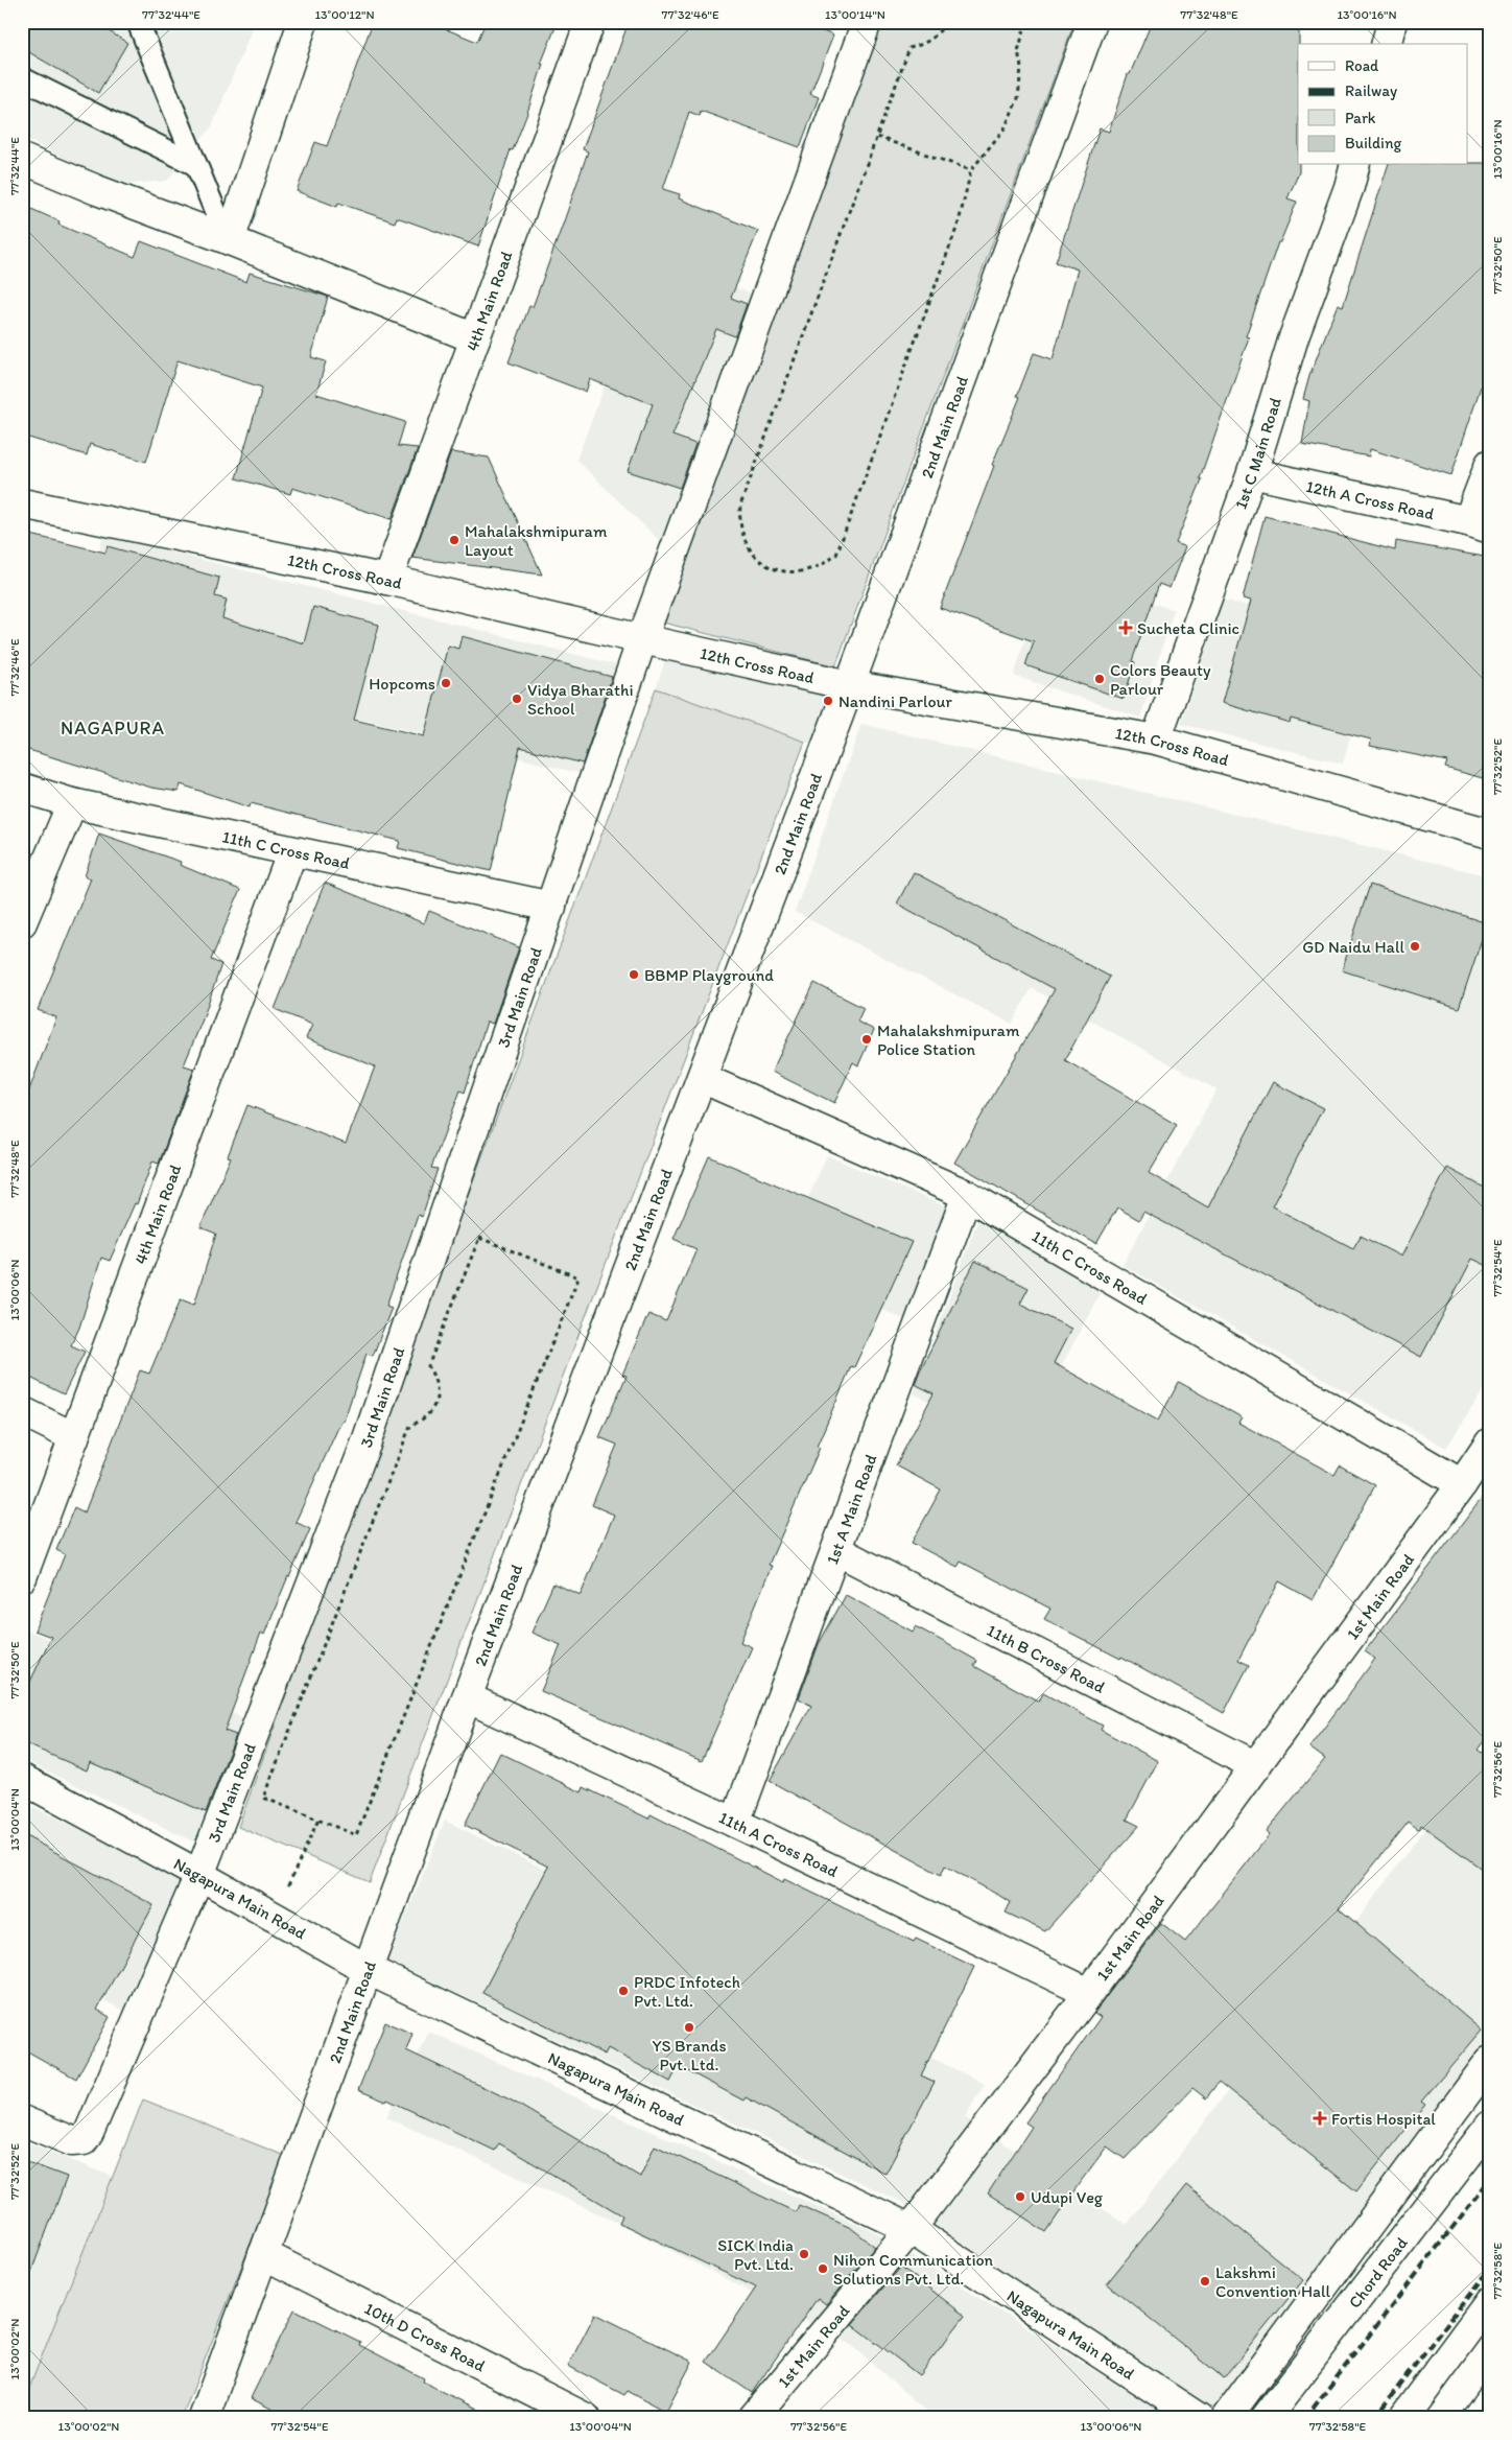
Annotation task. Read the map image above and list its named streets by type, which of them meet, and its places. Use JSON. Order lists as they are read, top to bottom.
{
  "streets": {
    "street": [
      "4th Main Road",
      "2nd Main Road",
      "1st C Main Road",
      "12th A Cross Road",
      "12th Cross Road",
      "11th C Cross Road",
      "3rd Main Road",
      "1st A Main Road",
      "1st Main Road",
      "11th B Cross Road",
      "11th A Cross Road",
      "Nagapura Main Road",
      "Chord Road",
      "10th D Cross Road"
    ]
  },
  "crossings": [
    ["4th Main Road", "12th Cross Road"],
    ["4th Main Road", "11th C Cross Road"],
    ["2nd Main Road", "12th Cross Road"],
    ["2nd Main Road", "11th C Cross Road"],
    ["2nd Main Road", "11th A Cross Road"],
    ["2nd Main Road", "Nagapura Main Road"],
    ["2nd Main Road", "10th D Cross Road"],
    ["1st C Main Road", "12th A Cross Road"],
    ["1st C Main Road", "12th Cross Road"],
    ["12th Cross Road", "3rd Main Road"],
    ["11th C Cross Road", "3rd Main Road"],
    ["11th C Cross Road", "1st A Main Road"],
    ["11th C Cross Road", "1st Main Road"],
    ["3rd Main Road", "Nagapura Main Road"],
    ["1st A Main Road", "11th B Cross Road"],
    ["1st A Main Road", "11th A Cross Road"],
    ["1st Main Road", "11th B Cross Road"],
    ["1st Main Road", "11th A Cross Road"],
    ["1st Main Road", "Nagapura Main Road"]
  ],
  "districts": ["NAGAPURA"],
  "places": {
    "other": [
      "Mahalakshmipuram Layout",
      "Colors Beauty Parlour",
      "Hopcoms",
      "Vidya Bharathi School",
      "Nandini Parlour",
      "GD Naidu Hall",
      "BBMP Playground",
      "Mahalakshmipuram Police Station",
      "PRDC Infotech Pvt. Ltd.",
      "YS Brands Pvt. Ltd.",
      "Udupi Veg",
      "SICK India Pvt. Ltd.",
      "Nihon Communication Solutions Pvt. Ltd.",
      "Lakshmi Convention Hall"
    ],
    "health": ["Sucheta Clinic", "Fortis Hospital"]
  },
  "legend": [
    "Road",
    "Railway",
    "Park",
    "Building"
  ],
  "coordinates": [
    "77°32'44\"E",
    "13°00'12\"N",
    "77°32'46\"E",
    "13°00'14\"N",
    "77°32'48\"E",
    "13°00'16\"N",
    "77°32'50\"E",
    "77°32'52\"E",
    "77°32'54\"E",
    "13°00'06\"N",
    "77°32'56\"E",
    "13°00'04\"N",
    "77°32'58\"E",
    "13°00'02\"N"
  ]
}
